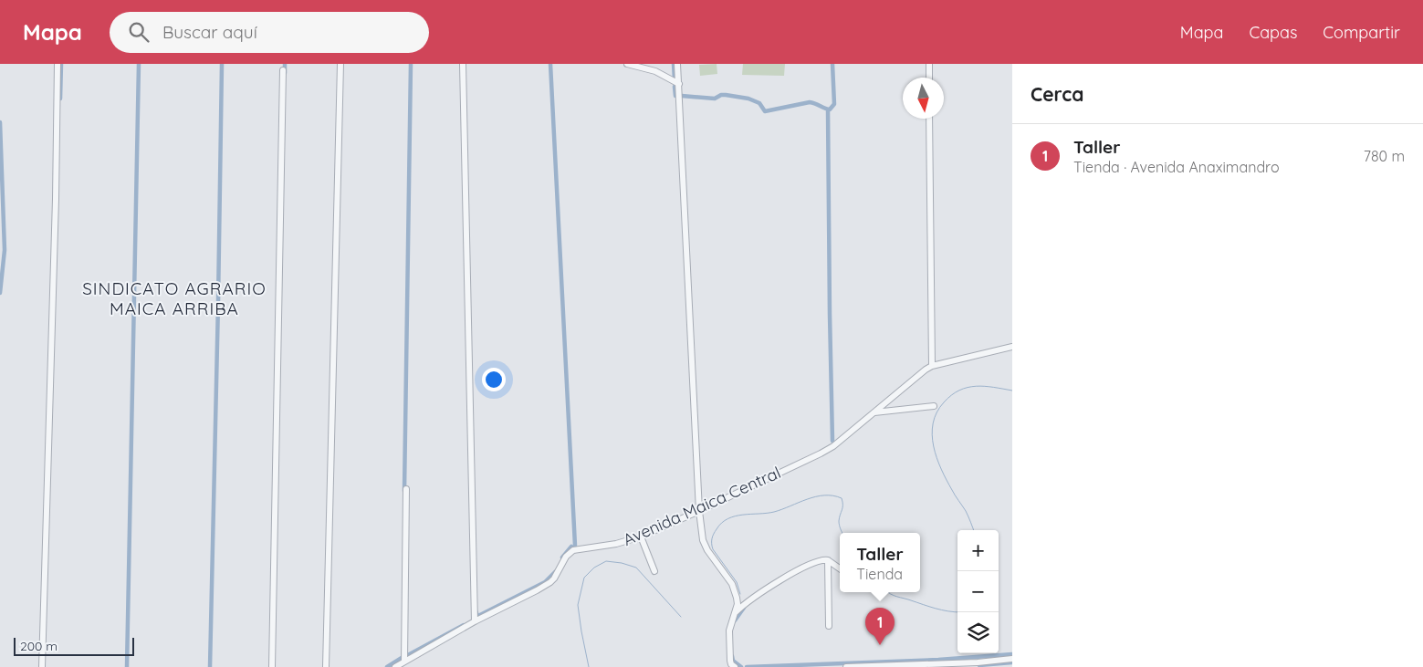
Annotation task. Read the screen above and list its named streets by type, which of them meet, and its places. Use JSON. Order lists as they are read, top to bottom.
{
  "streets": {
    "street": ["Avenida Maica Central"]
  },
  "districts": ["SINDICATO AGRARIO MAICA ARRIBA"],
  "scale_bar": "200 m",
  "north": "bottom",
  "page": {
    "header": "Mapa",
    "search": "Buscar aquí",
    "nav": ["Mapa", "Capas", "Compartir"],
    "heading": "Cerca",
    "list": [
      {
        "mark": "1",
        "name": "Taller",
        "note": "Tienda · Avenida Anaximandro",
        "value": "780 m"
      }
    ],
    "map_buttons": ["+", "−"],
    "popup": ["Taller", "Tienda"],
    "pins": "1",
    "scale": "200 m"
  }
}
